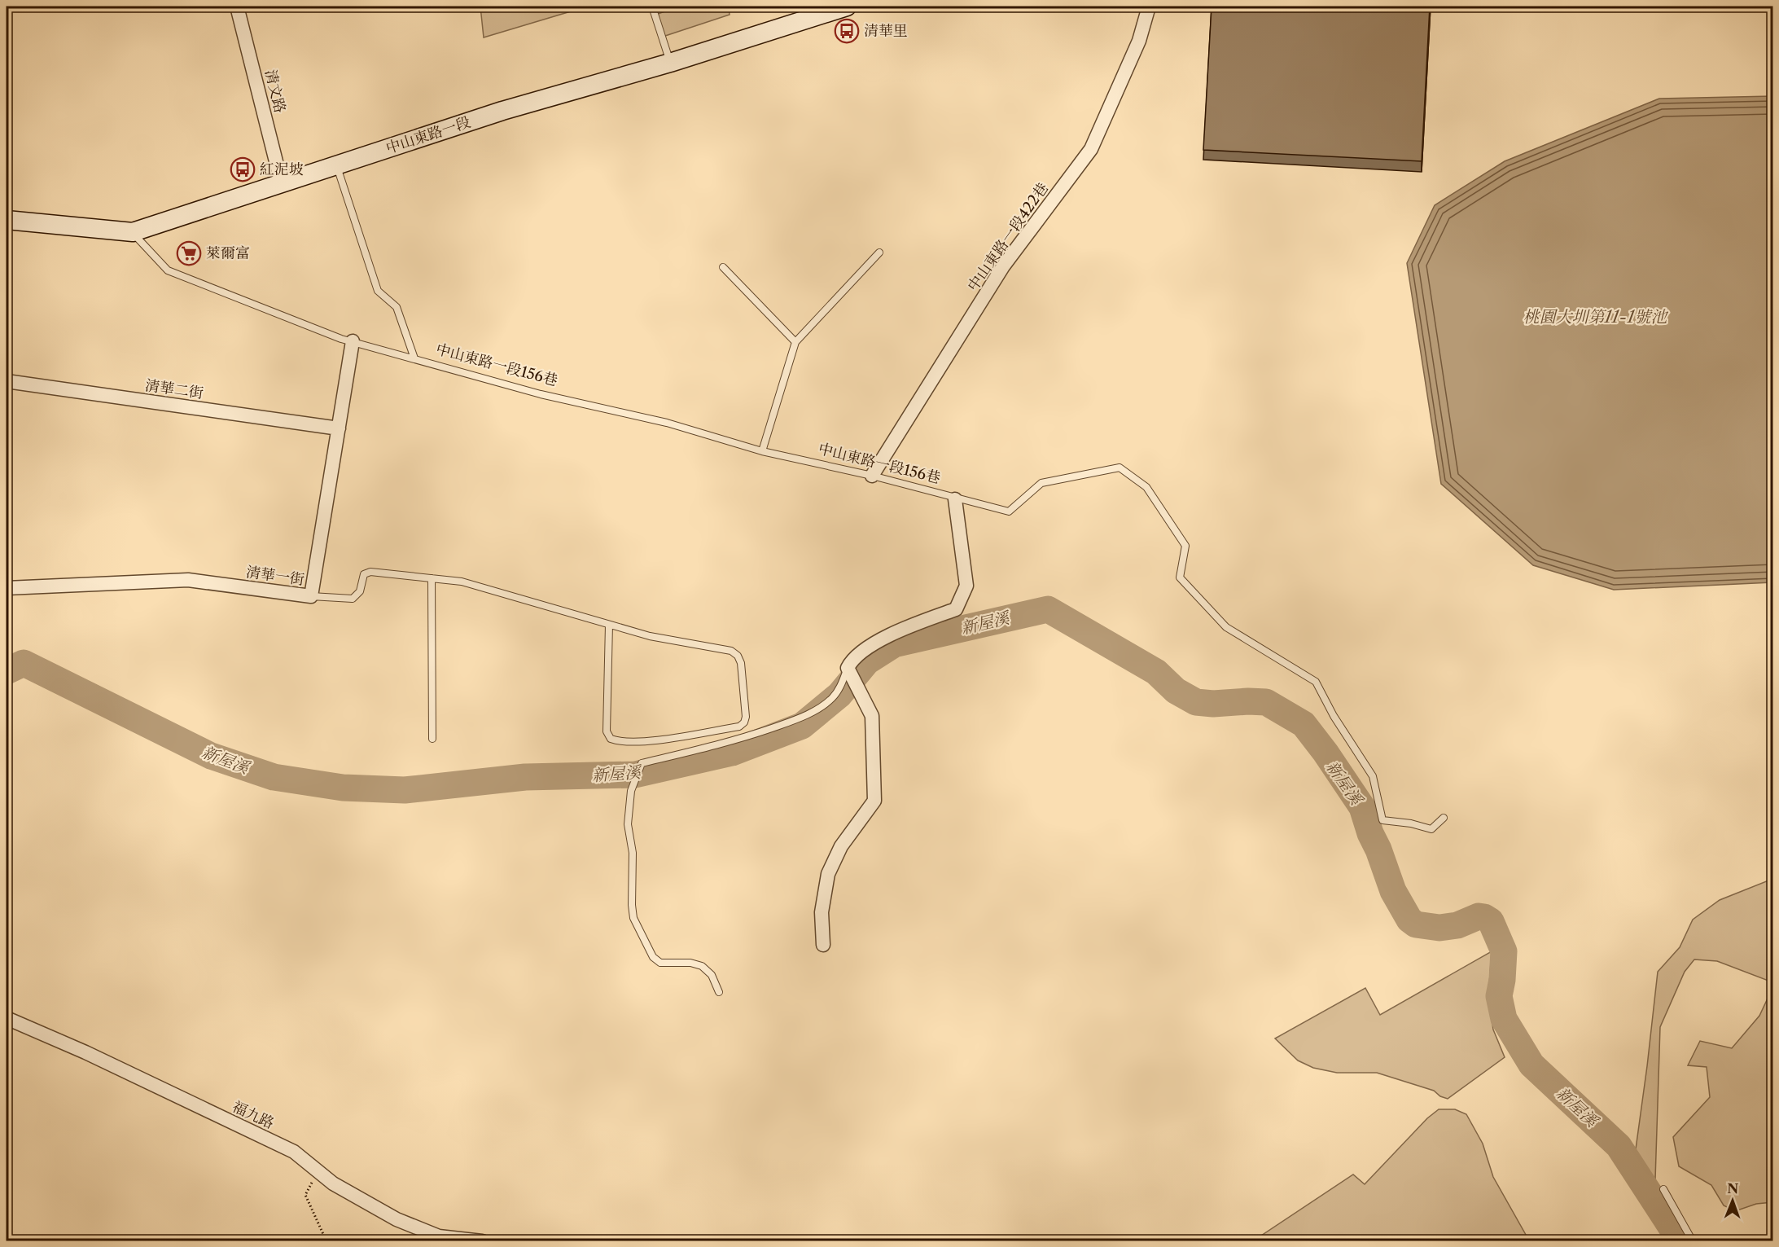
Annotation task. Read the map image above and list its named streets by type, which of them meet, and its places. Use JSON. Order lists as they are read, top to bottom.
{
  "streets": {
    "main road": ["中山東路一段"],
    "street": [
      "清文路",
      "中山東路一段422巷",
      "清華二街",
      "清華一街",
      "福九路"
    ],
    "lane": ["中山東路一段156巷"]
  },
  "crossings": [
    ["清文路", "中山東路一段"],
    ["中山東路一段", "中山東路一段156巷"],
    ["中山東路一段422巷", "中山東路一段156巷"],
    ["中山東路一段156巷", "清華一街"],
    ["清華二街", "清華一街"]
  ],
  "water": ["桃園大圳第11-1號池", "新屋溪"],
  "places": {
    "bus stop": ["清華里", "紅泥坡"],
    "supermarket": ["萊爾富"]
  },
  "north": "top"
}
